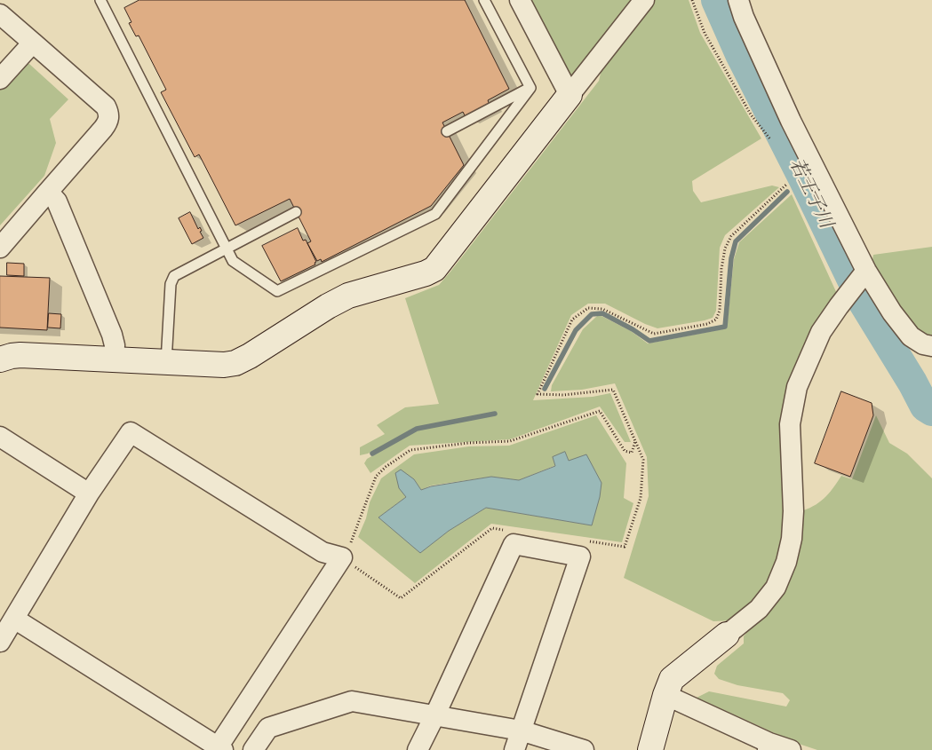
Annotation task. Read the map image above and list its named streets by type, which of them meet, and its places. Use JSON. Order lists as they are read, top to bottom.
{
  "water": ["若王子川"]
}
